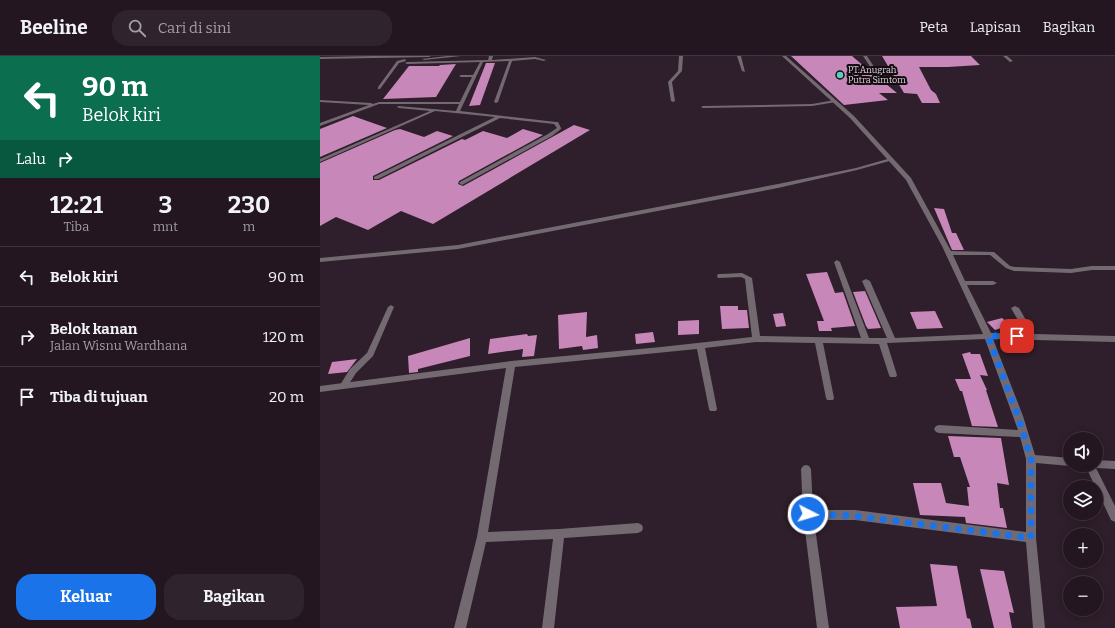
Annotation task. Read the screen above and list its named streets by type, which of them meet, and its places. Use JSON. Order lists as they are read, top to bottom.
{
  "places": ["PT.Anugrah Putra Simtom"],
  "page": {
    "header": "Beeline",
    "search": "Cari di sini",
    "nav": ["Peta", "Lapisan", "Bagikan"],
    "turn": ["90 m", "Belok kiri"],
    "then": "Lalu",
    "eta": [
      "12:21",
      "Tiba",
      "3",
      "mnt",
      "230",
      "m"
    ],
    "list": [
      {
        "name": "Belok kiri",
        "value": "90 m"
      },
      {
        "name": "Belok kanan",
        "note": "Jalan Wisnu Wardhana",
        "value": "120 m"
      },
      {
        "name": "Tiba di tujuan",
        "value": "20 m"
      }
    ],
    "map_buttons": ["+", "−"],
    "buttons": ["Keluar", "Bagikan"]
  }
}
